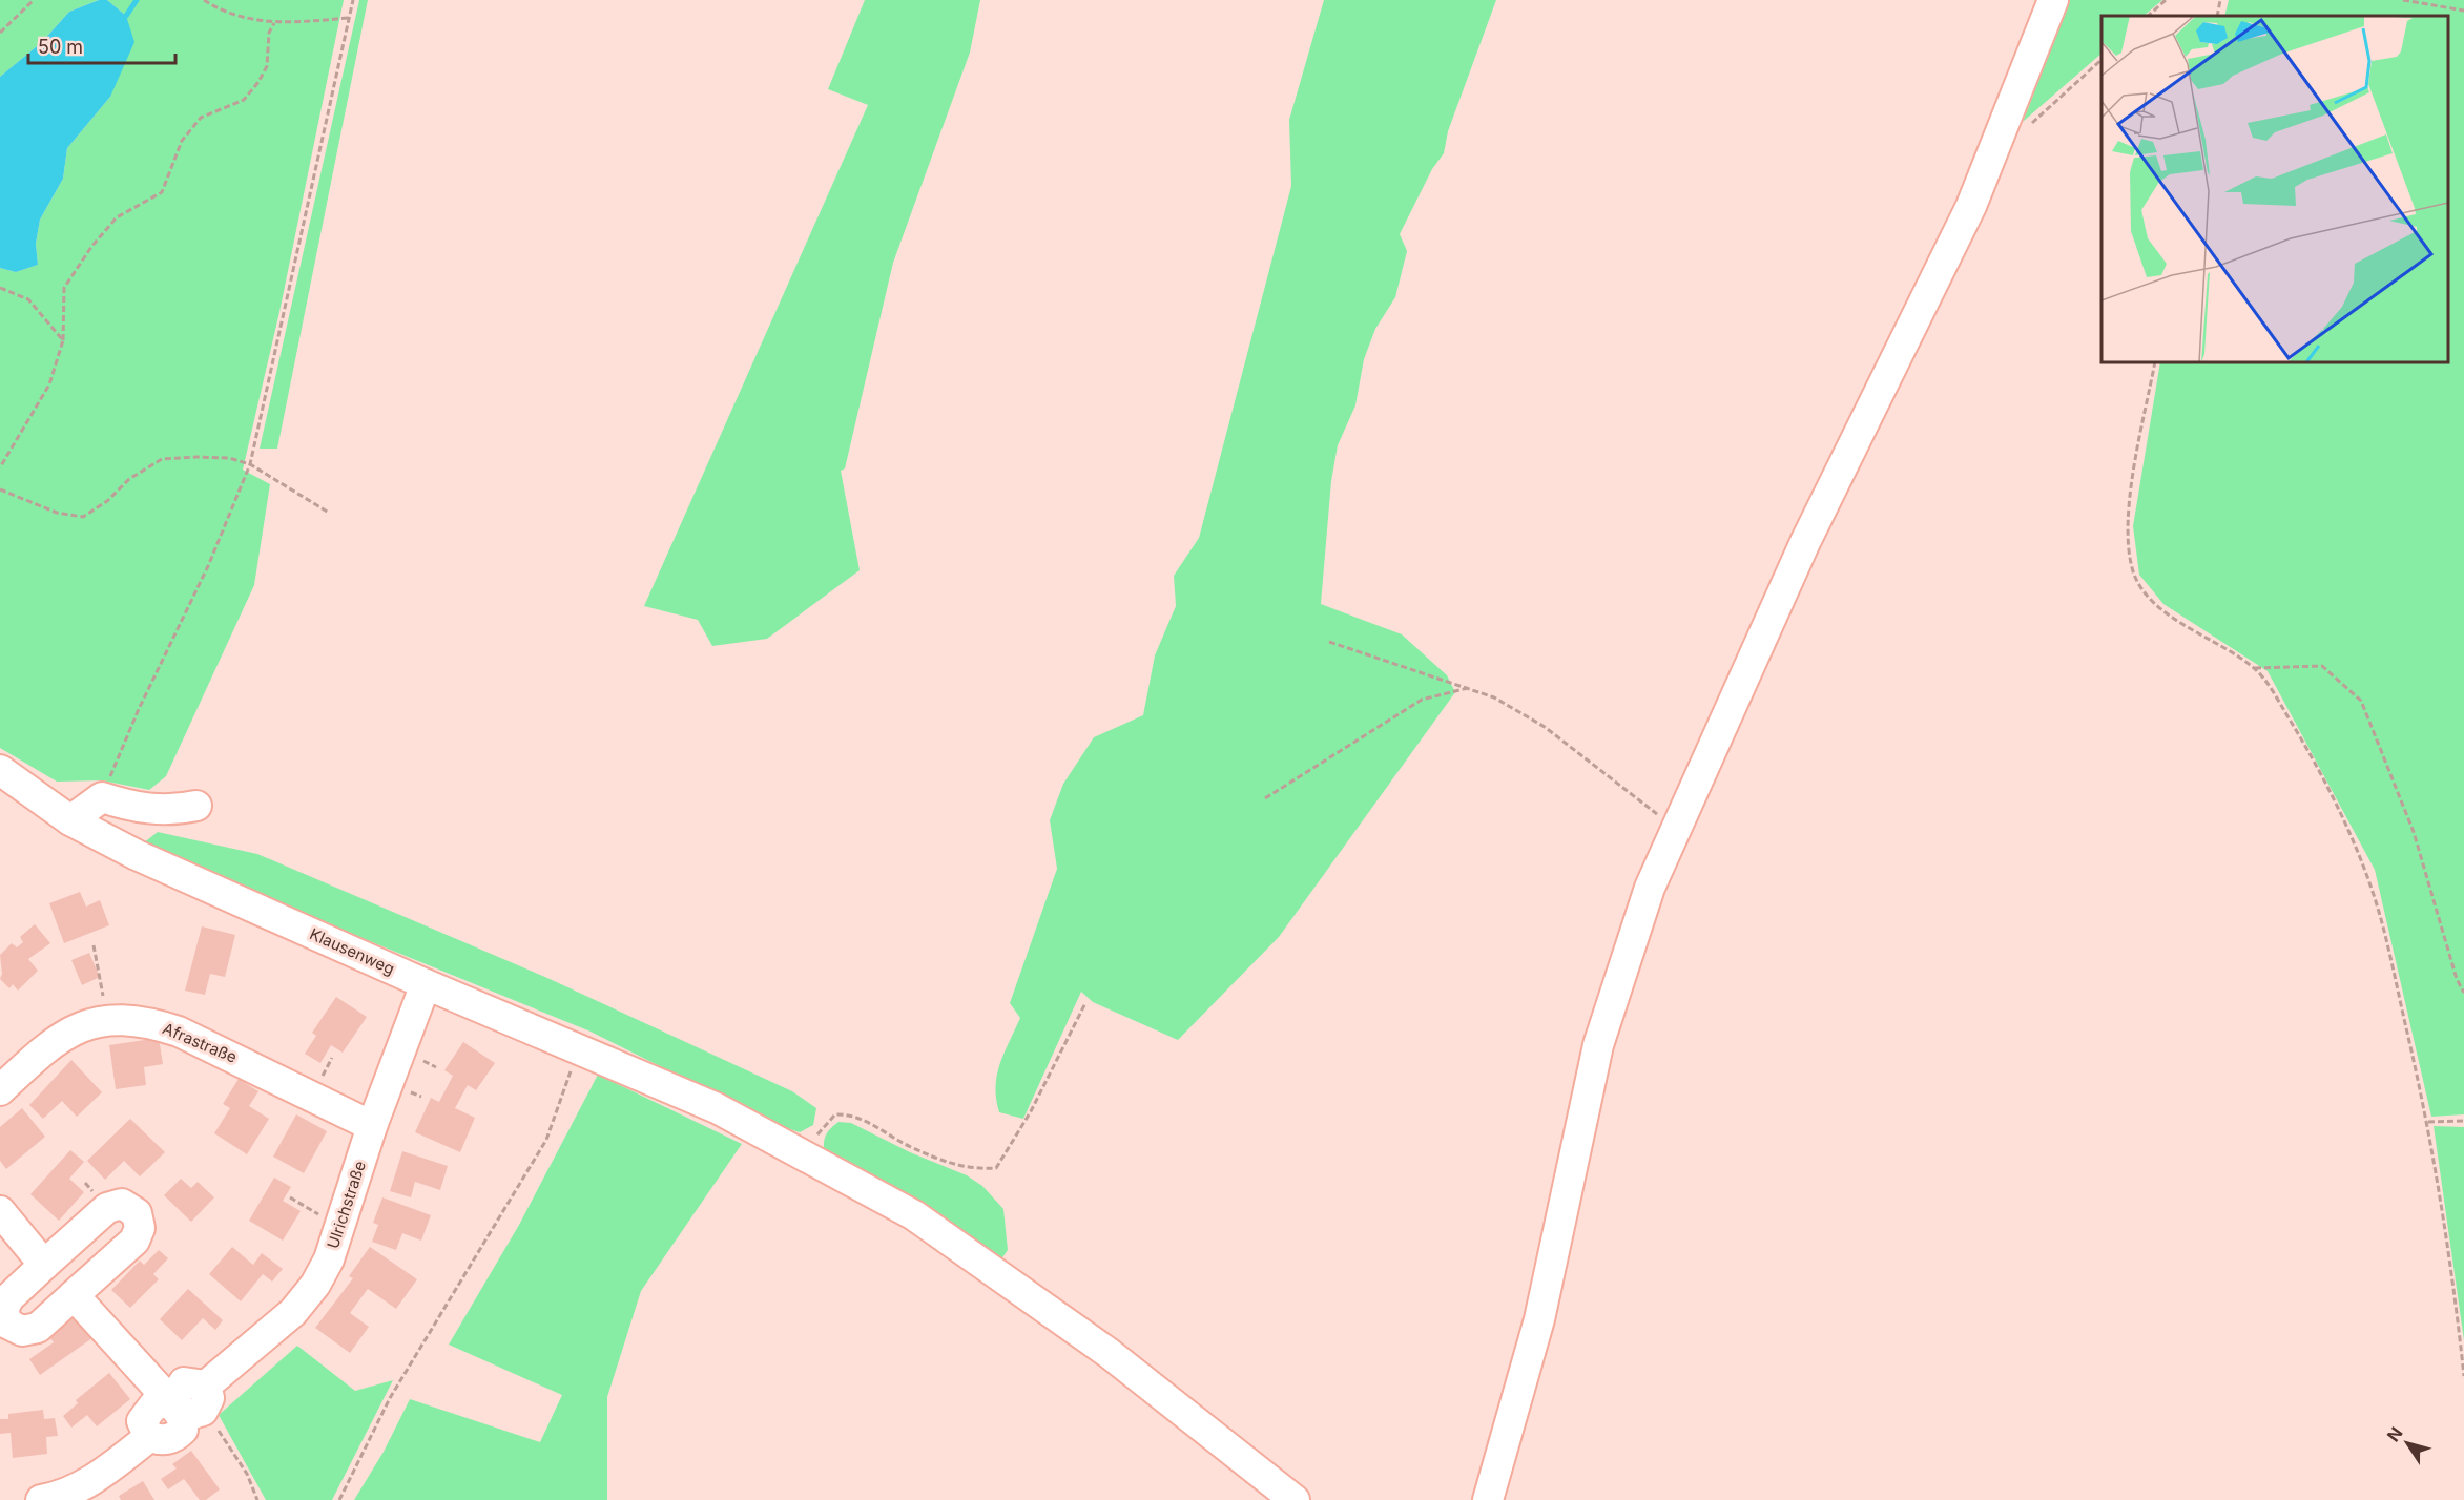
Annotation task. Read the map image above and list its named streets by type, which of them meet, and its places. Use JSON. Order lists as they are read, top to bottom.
{
  "streets": {
    "street": ["Klausenweg", "Afrastraße", "Ulrichstraße"]
  },
  "crossings": [
    ["Klausenweg", "Ulrichstraße"],
    ["Afrastraße", "Ulrichstraße"]
  ],
  "scale_bar": "50 m",
  "north": "top left"
}
